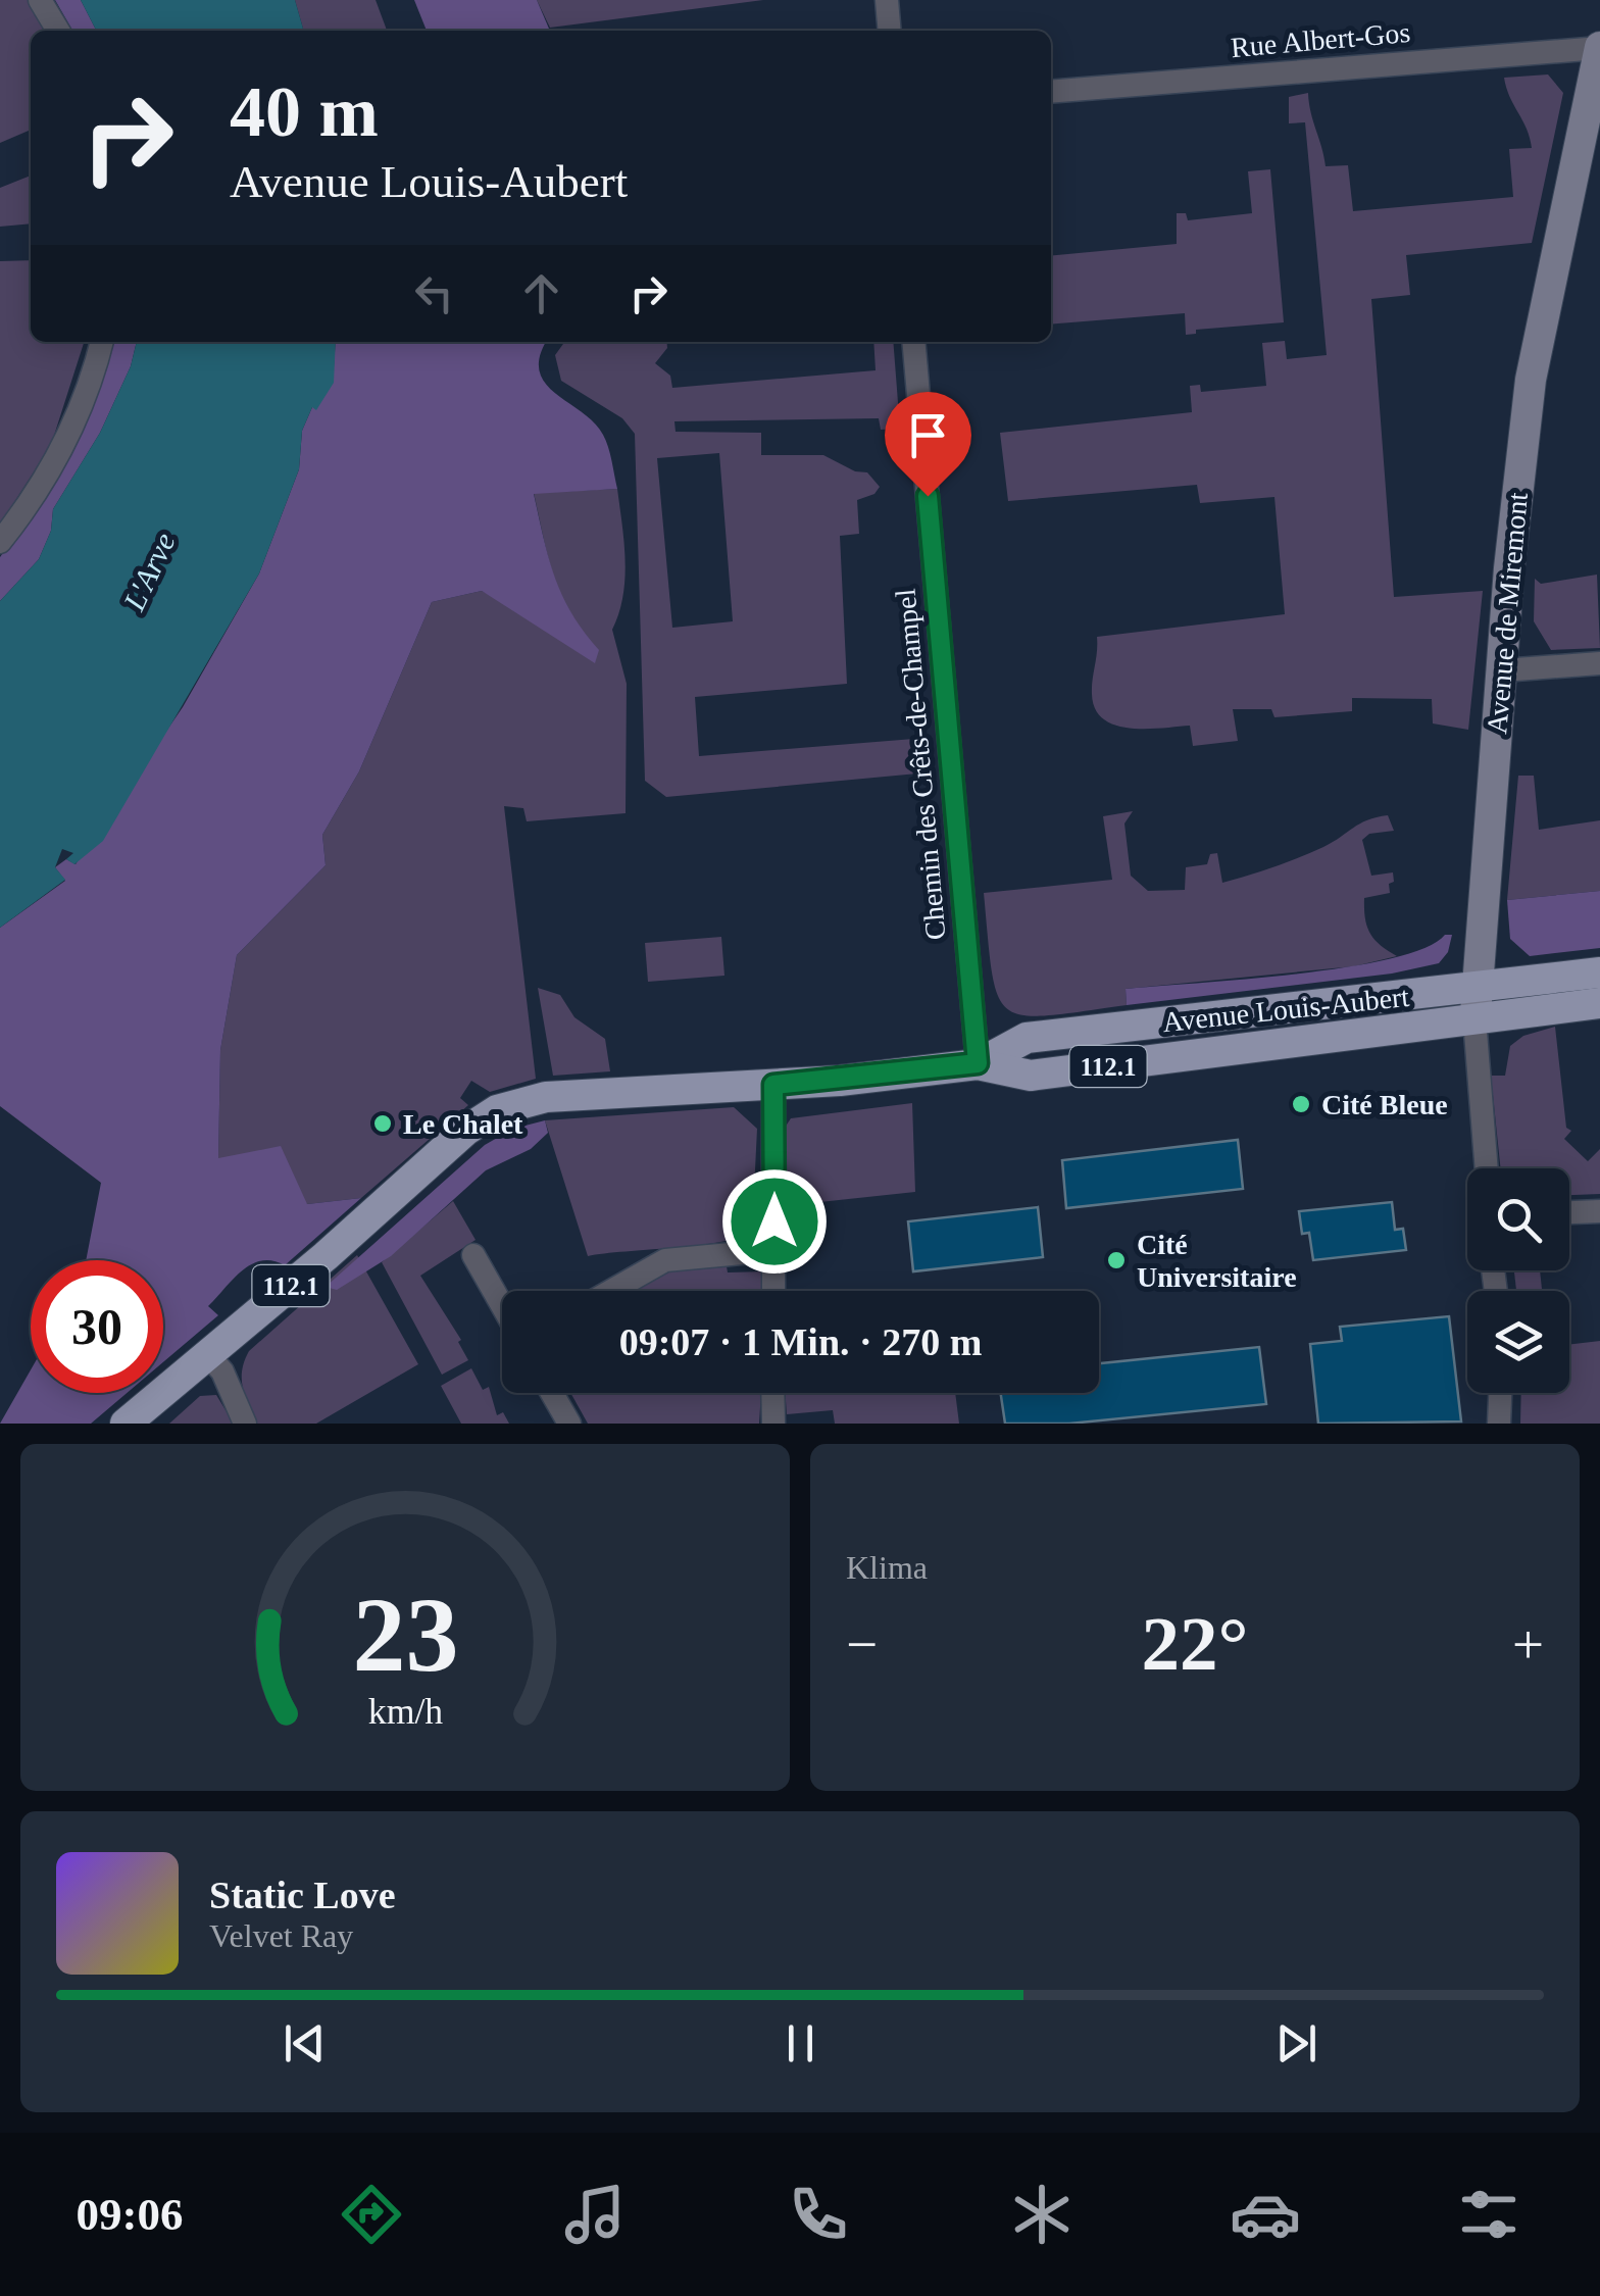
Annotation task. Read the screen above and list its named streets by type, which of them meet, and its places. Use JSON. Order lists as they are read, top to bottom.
{
  "streets": {
    "main road": ["Avenue Louis-Aubert", "112.1"],
    "street": ["Rue Albert-Gos", "Avenue de Miremont", "Chemin des Crêts-de-Champel"]
  },
  "crossings": [
    ["Rue Albert-Gos", "Avenue de Miremont"],
    ["Avenue de Miremont", "Avenue Louis-Aubert"],
    ["Chemin des Crêts-de-Champel", "Avenue Louis-Aubert"],
    ["Avenue Louis-Aubert", "112.1"]
  ],
  "water": ["L'Arve"],
  "places": ["Cité Bleue", "Le Chalet", "Cité Universitaire"],
  "page": {
    "turn": ["40 m", "Avenue Louis-Aubert"],
    "limit": "30",
    "trip": "09:07 · 1 Min. · 270 m",
    "tile": "Klima",
    "heat": ["−", "22°", "+"],
    "song": ["Static Love", "Velvet Ray"],
    "tabs": "09:06",
    "gauge": ["23", "km/h"]
  }
}
